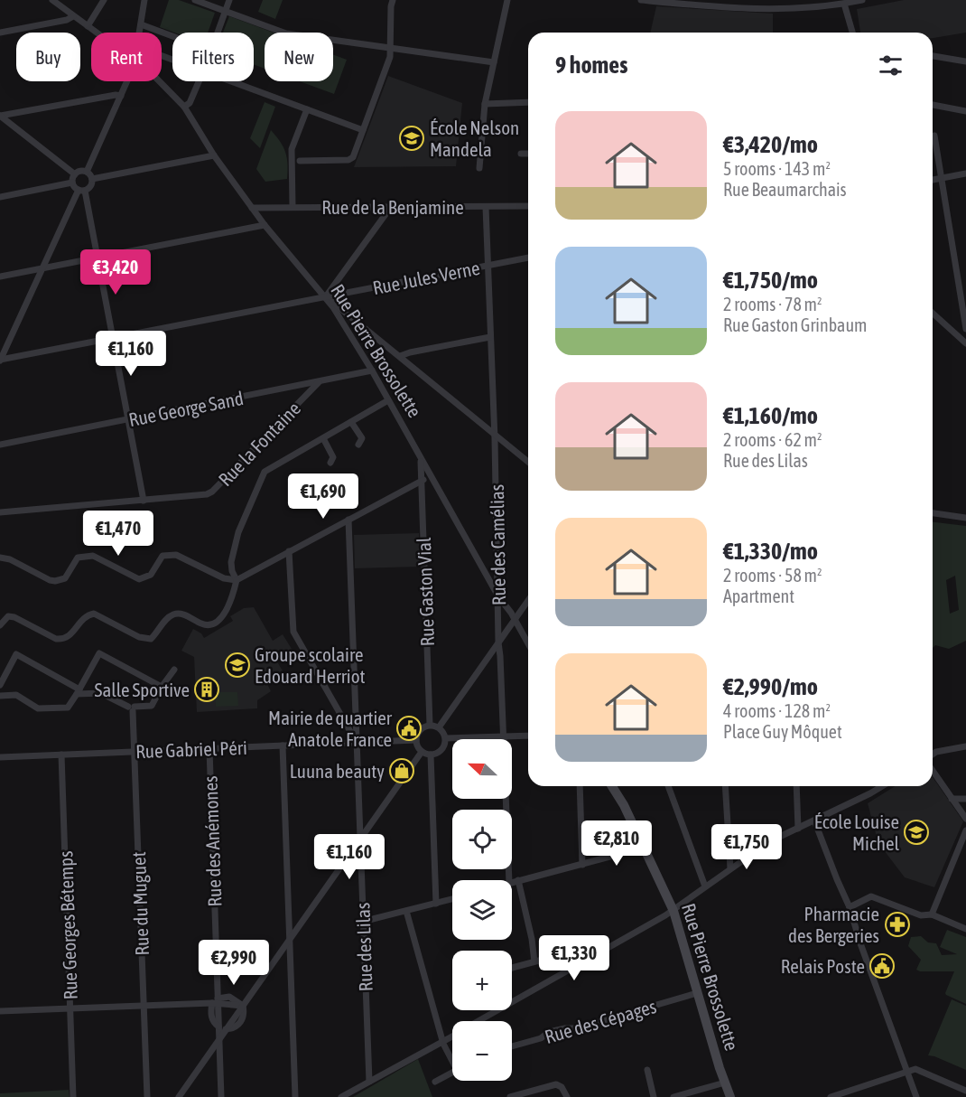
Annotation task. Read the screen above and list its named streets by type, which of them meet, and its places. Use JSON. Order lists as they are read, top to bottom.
{
  "streets": {
    "street": [
      "Rue de la Benjamine",
      "Rue Jules Verne",
      "Rue Pierre Brossolette",
      "Rue George Sand",
      "Rue la Fontaine",
      "Rue des Camélias",
      "Rue Gaston Vial",
      "Rue Gabriel Péri",
      "Rue des Anémones",
      "Rue du Muguet",
      "Rue Georges Bétemps",
      "Rue des Lilas",
      "Rue des Cépages"
    ]
  },
  "crossings": [
    ["Rue de la Benjamine", "Rue Pierre Brossolette"],
    ["Rue de la Benjamine", "Rue des Camélias"],
    ["Rue Jules Verne", "Rue Pierre Brossolette"],
    ["Rue Jules Verne", "Rue des Camélias"],
    ["Rue Pierre Brossolette", "Rue George Sand"],
    ["Rue Pierre Brossolette", "Rue des Camélias"],
    ["Rue Pierre Brossolette", "Rue Gaston Vial"],
    ["Rue Pierre Brossolette", "Rue des Cépages"],
    ["Rue George Sand", "Rue la Fontaine"],
    ["Rue Gaston Vial", "Rue Gabriel Péri"],
    ["Rue Gabriel Péri", "Rue des Anémones"],
    ["Rue Gabriel Péri", "Rue du Muguet"],
    ["Rue Gabriel Péri", "Rue Georges Bétemps"],
    ["Rue Gabriel Péri", "Rue des Lilas"]
  ],
  "places": {
    "school or university": ["École Nelson Mandela", "Groupe scolaire Edouard Herriot", "École Louise Michel"],
    "building": ["Salle Sportive"],
    "public building": ["Mairie de quartier Anatole France", "Relais Poste"],
    "shop": ["Luuna beauty"],
    "pharmacy": ["Pharmacie des Bergeries"]
  },
  "north": "left",
  "page": {
    "chip": [
      "Buy",
      "Rent",
      "Filters",
      "New"
    ],
    "heading": "9 homes",
    "list": [
      {
        "name": "€3,420/mo",
        "note": "5 rooms · 143 m² · Rue Beaumarchais"
      },
      {
        "name": "€1,750/mo",
        "note": "2 rooms · 78 m² · Rue Gaston Grinbaum"
      },
      {
        "name": "€1,160/mo",
        "note": "2 rooms · 62 m² · Rue des Lilas"
      },
      {
        "name": "€1,330/mo",
        "note": "2 rooms · 58 m² · Apartment"
      },
      {
        "name": "€2,990/mo",
        "note": "4 rooms · 128 m² · Place Guy Môquet"
      }
    ],
    "price": [
      "€3,420",
      "€1,160",
      "€1,690",
      "€1,470",
      "€2,810",
      "€1,750",
      "€1,160",
      "€1,330",
      "€2,990"
    ],
    "map_buttons": ["+", "−"]
  }
}
